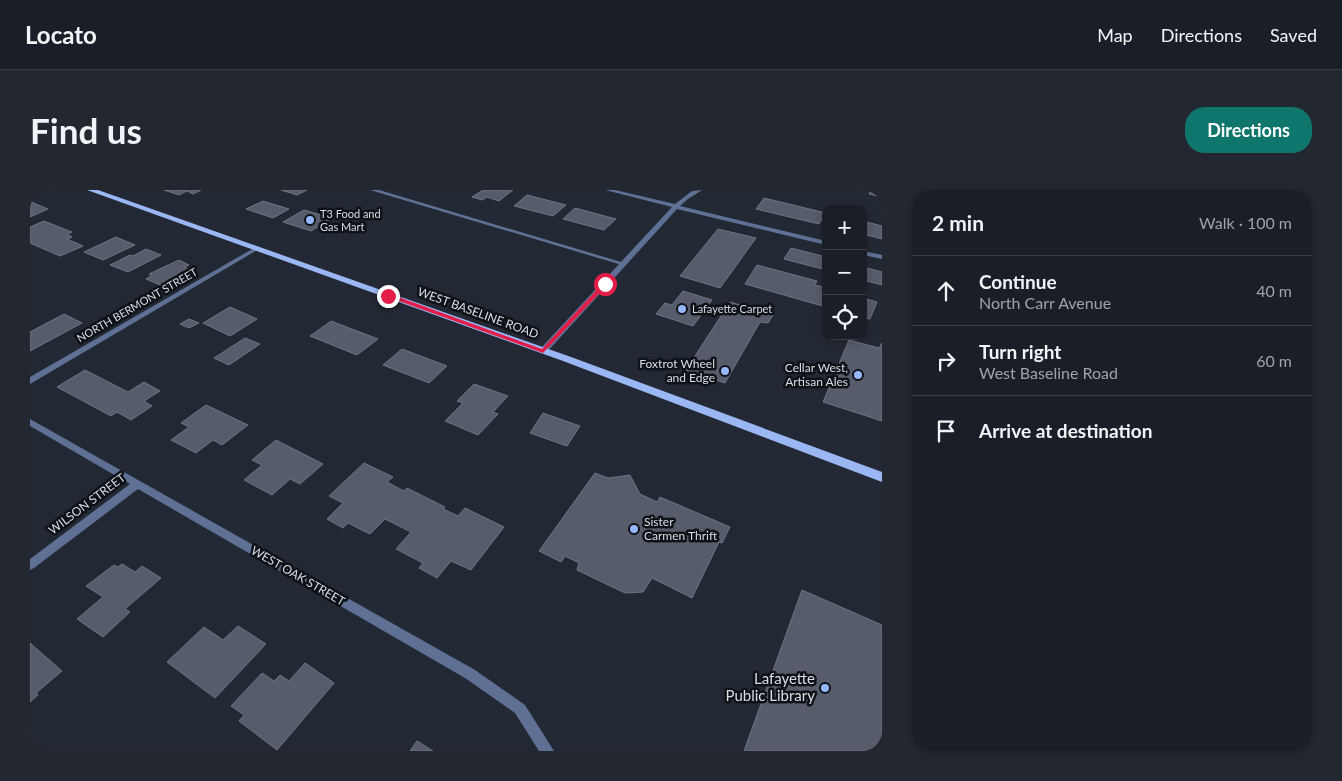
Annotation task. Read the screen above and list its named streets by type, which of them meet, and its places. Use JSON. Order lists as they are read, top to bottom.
{
  "streets": {
    "main road": ["WEST BASELINE ROAD"],
    "street": ["NORTH BERMONT STREET", "WILSON STREET", "WEST OAK STREET"]
  },
  "crossings": [
    ["NORTH BERMONT STREET", "WEST BASELINE ROAD"],
    ["WILSON STREET", "WEST OAK STREET"]
  ],
  "places": [
    "T3 Food and Gas Mart",
    "Lafayette Carpet",
    "Foxtrot Wheel and Edge",
    "Cellar West, Artisan Ales",
    "Sister Carmen Thrift",
    "Lafayette Public Library"
  ],
  "page": {
    "header": "Locato",
    "nav": ["Map", "Directions", "Saved"],
    "buttons": "Directions",
    "title": "Find us",
    "heading": ["2 min", "Walk · 100 m"],
    "map_buttons": ["+", "−"],
    "list": [
      ["Continue", "North Carr Avenue", "40 m"],
      ["Turn right", "West Baseline Road", "60 m"],
      "Arrive at destination"
    ]
  }
}
